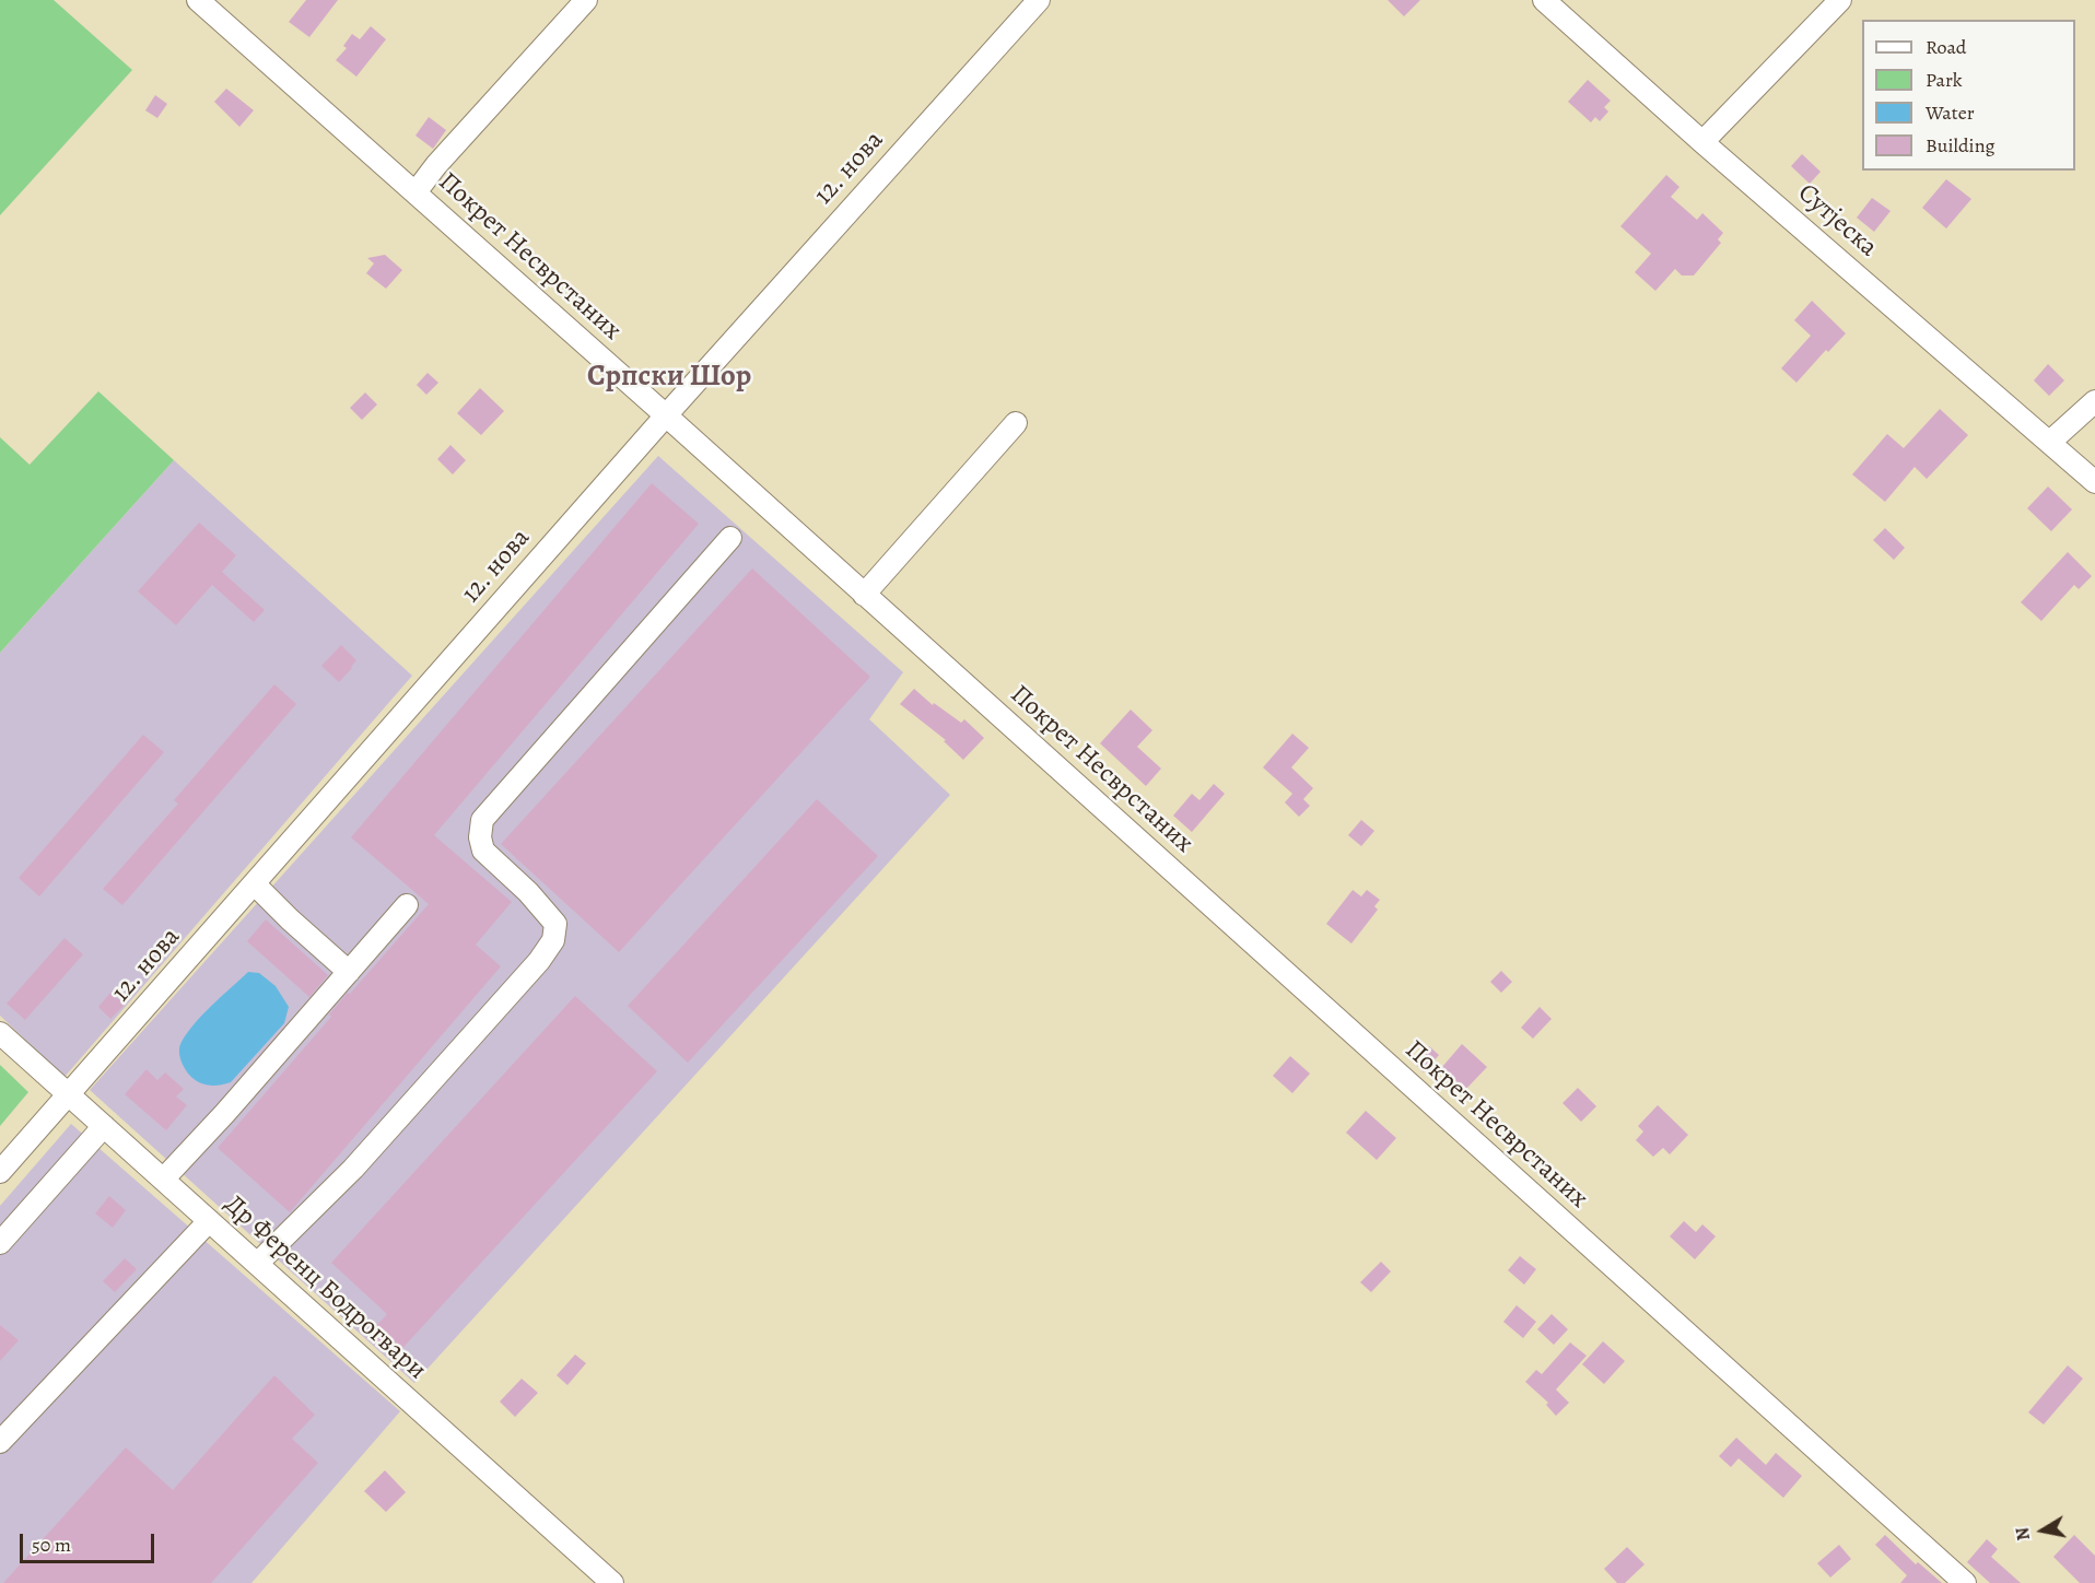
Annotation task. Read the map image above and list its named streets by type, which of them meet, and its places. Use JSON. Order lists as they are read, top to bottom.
{
  "streets": {
    "street": [
      "12. нова",
      "Сутјеска",
      "Покрет Несврстаних",
      "Др Ференц Бодрогвари"
    ]
  },
  "crossings": [
    ["12. нова", "Покрет Несврстаних"],
    ["12. нова", "Др Ференц Бодрогвари"]
  ],
  "districts": ["Српски Шор"],
  "legend": [
    "Road",
    "Park",
    "Water",
    "Building"
  ],
  "scale_bar": "50 m",
  "north": "left"
}
